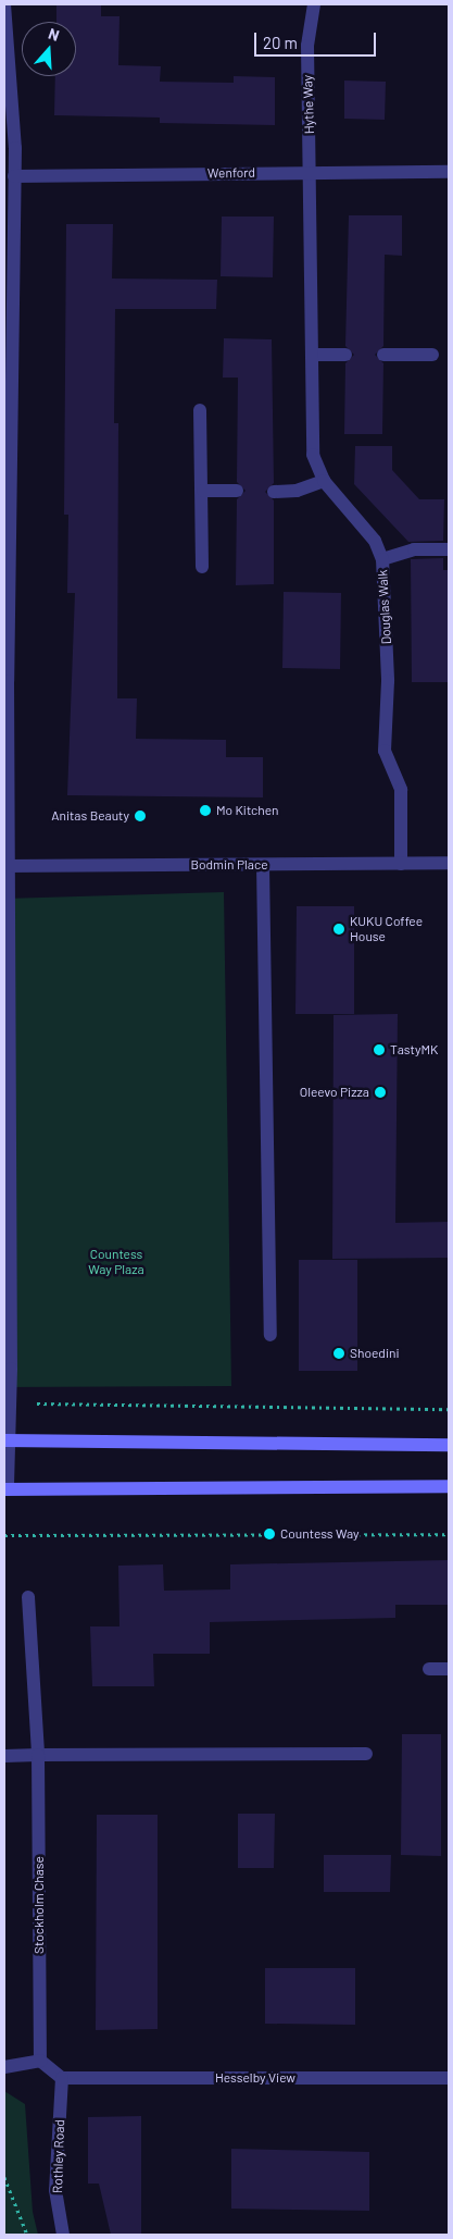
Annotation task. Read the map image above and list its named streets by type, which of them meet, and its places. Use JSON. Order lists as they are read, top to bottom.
{
  "streets": {
    "street": [
      "Hythe Way",
      "Wenford",
      "Douglas Walk",
      "Bodmin Place",
      "Stockholm Chase",
      "Hesselby View",
      "Rothley Road"
    ]
  },
  "crossings": [
    ["Hythe Way", "Wenford"],
    ["Hythe Way", "Douglas Walk"],
    ["Wenford", "Douglas Walk"],
    ["Douglas Walk", "Bodmin Place"],
    ["Hesselby View", "Rothley Road"]
  ],
  "parks": ["Countess Way Plaza"],
  "places": [
    "Mo Kitchen",
    "Anitas Beauty",
    "KUKU Coffee House",
    "TastyMK",
    "Oleevo Pizza",
    "Shoedini",
    "Countess Way"
  ],
  "scale_bar": "20 m",
  "north": "top"
}
